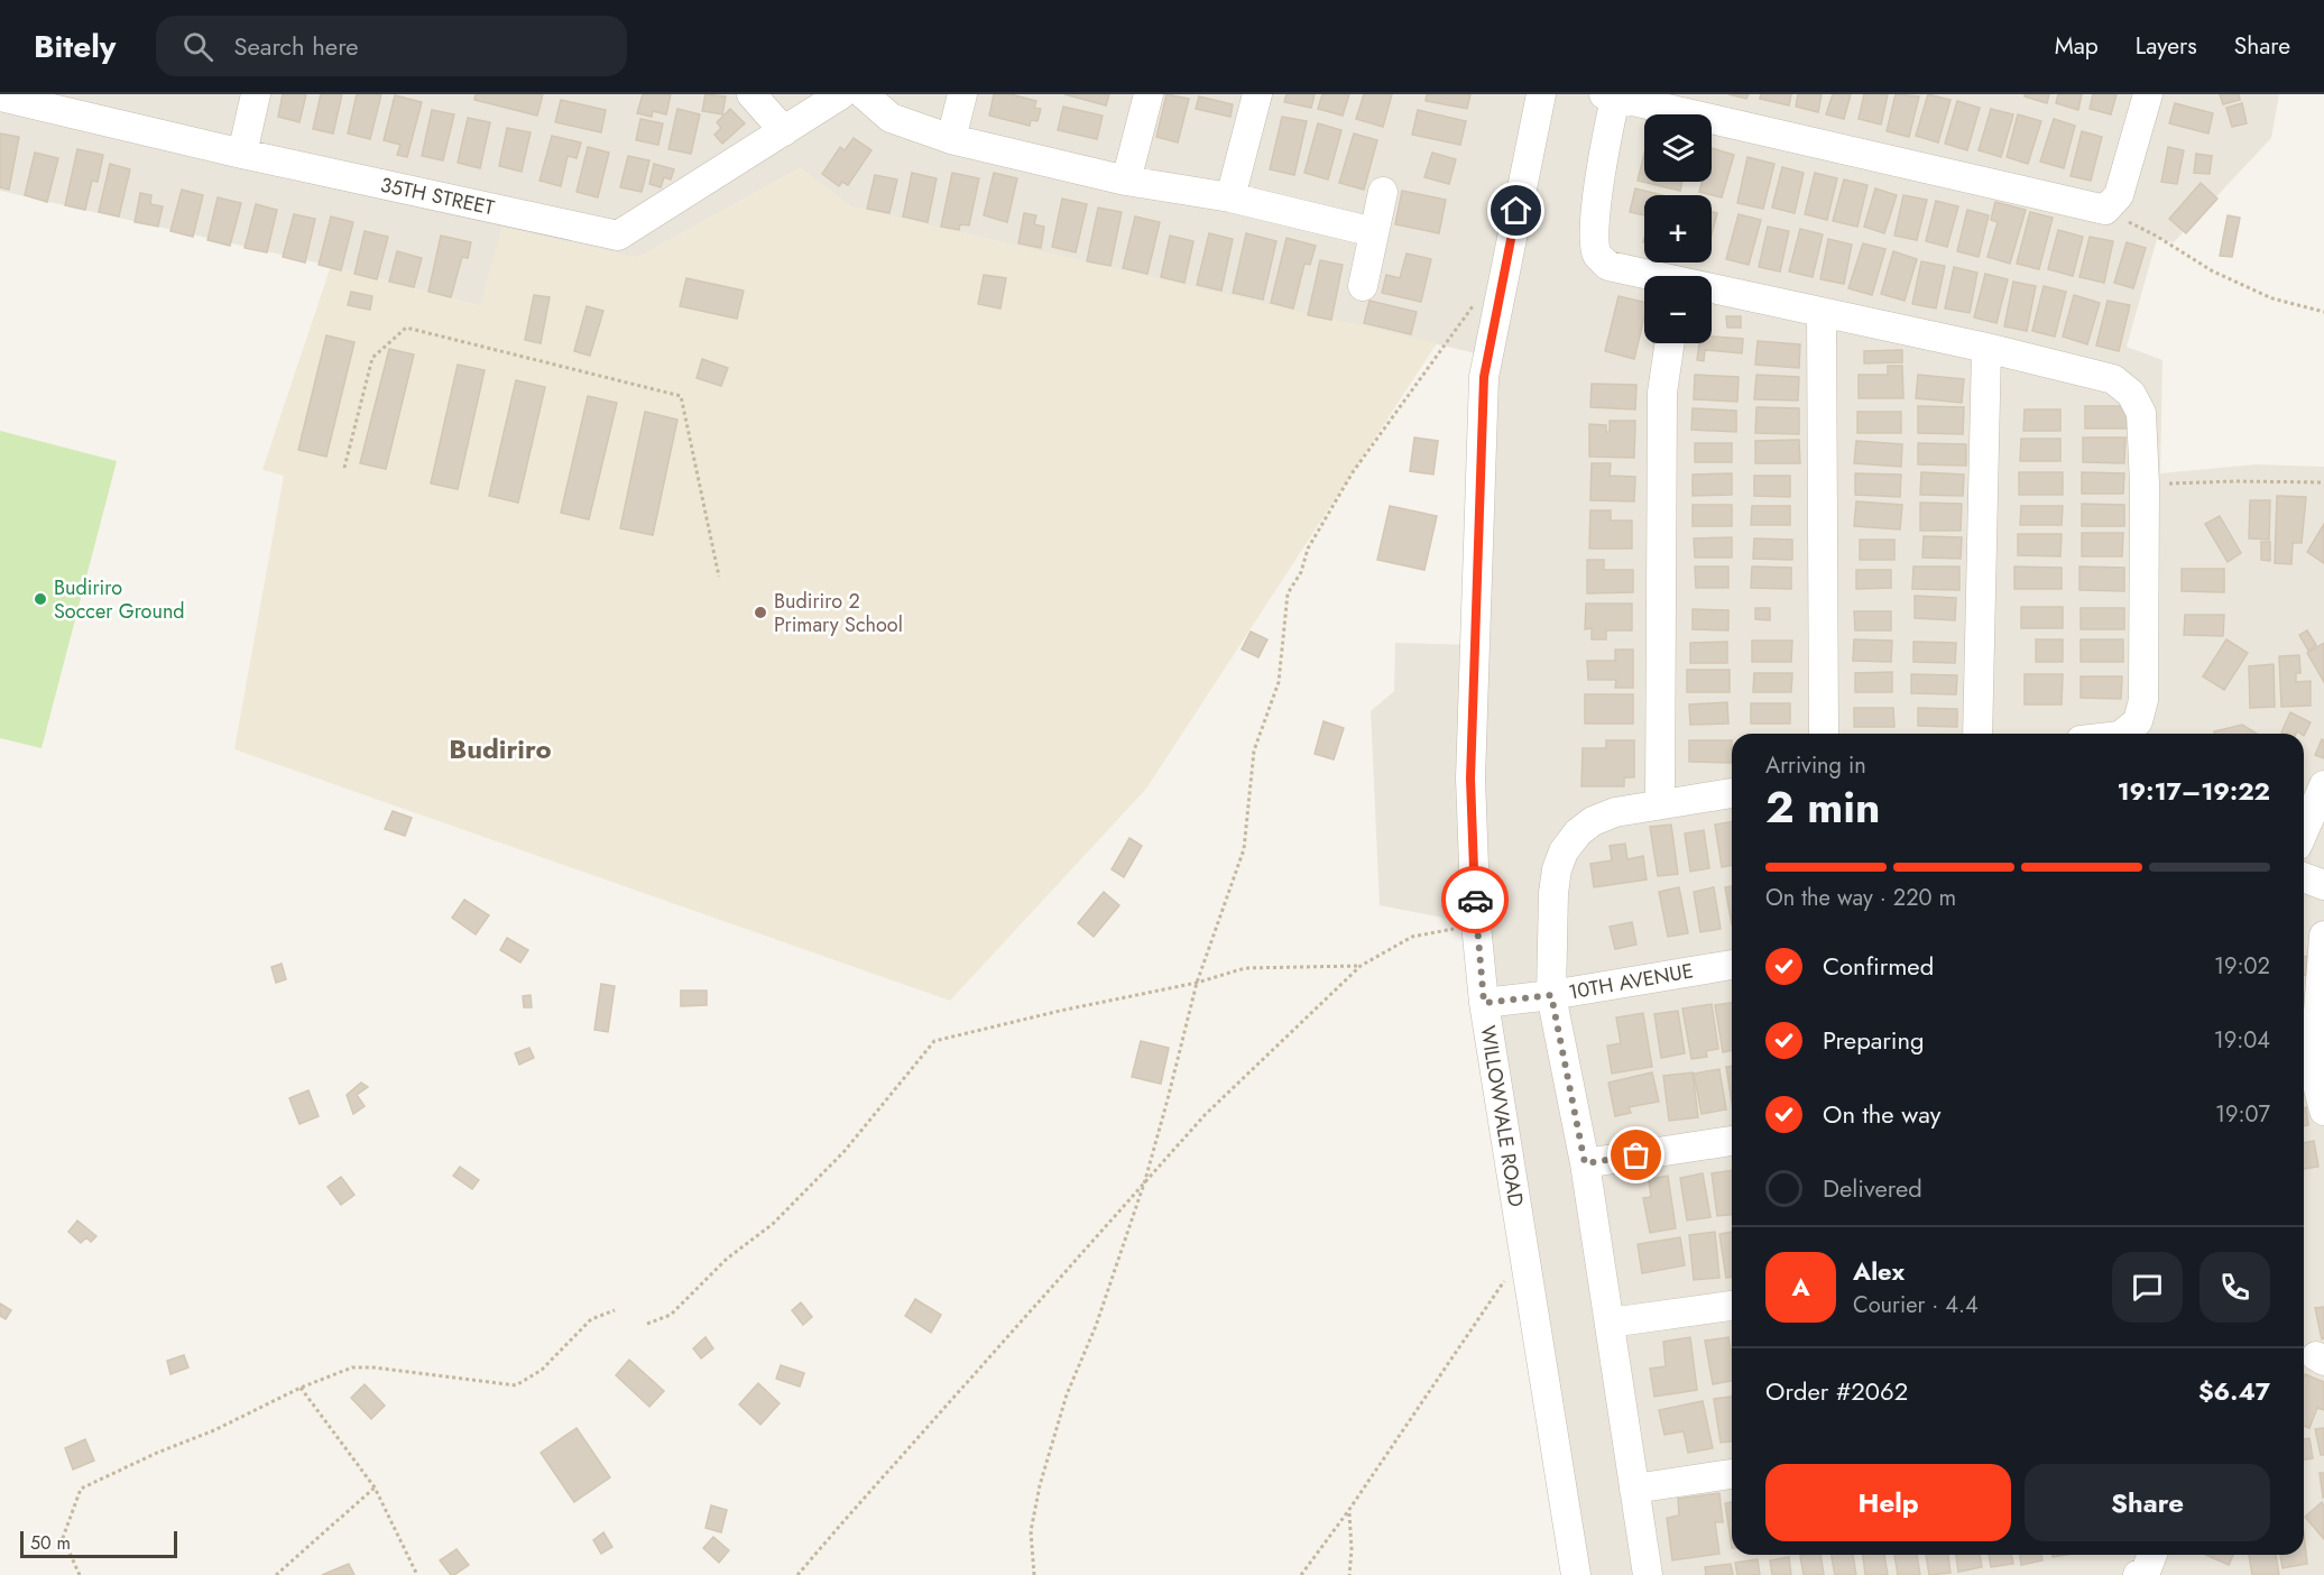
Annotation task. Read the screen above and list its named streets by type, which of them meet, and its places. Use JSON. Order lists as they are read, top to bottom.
{
  "streets": {
    "street": ["35TH STREET", "10TH AVENUE", "WILLOWVALE ROAD"]
  },
  "crossings": [
    ["10TH AVENUE", "WILLOWVALE ROAD"]
  ],
  "districts": ["Budiriro"],
  "places": ["Budiriro Soccer Ground", "Budiriro 2 Primary School"],
  "scale_bar": "50 m",
  "page": {
    "header": "Bitely",
    "search": "Search here",
    "nav": ["Map", "Layers", "Share"],
    "map_buttons": ["+", "−"],
    "heading": ["2 min", "Arriving in", "19:17–19:22"],
    "panel": [
      "Alex",
      "Courier · 4.4",
      "Order #2062",
      "$6.47"
    ],
    "bar": "On the way · 220 m",
    "list": [
      ["Confirmed", "19:02"],
      ["Preparing", "19:04"],
      ["On the way", "19:07"],
      "Delivered"
    ],
    "round": "A",
    "buttons": ["Help", "Share"],
    "scale": "50 m"
  }
}
